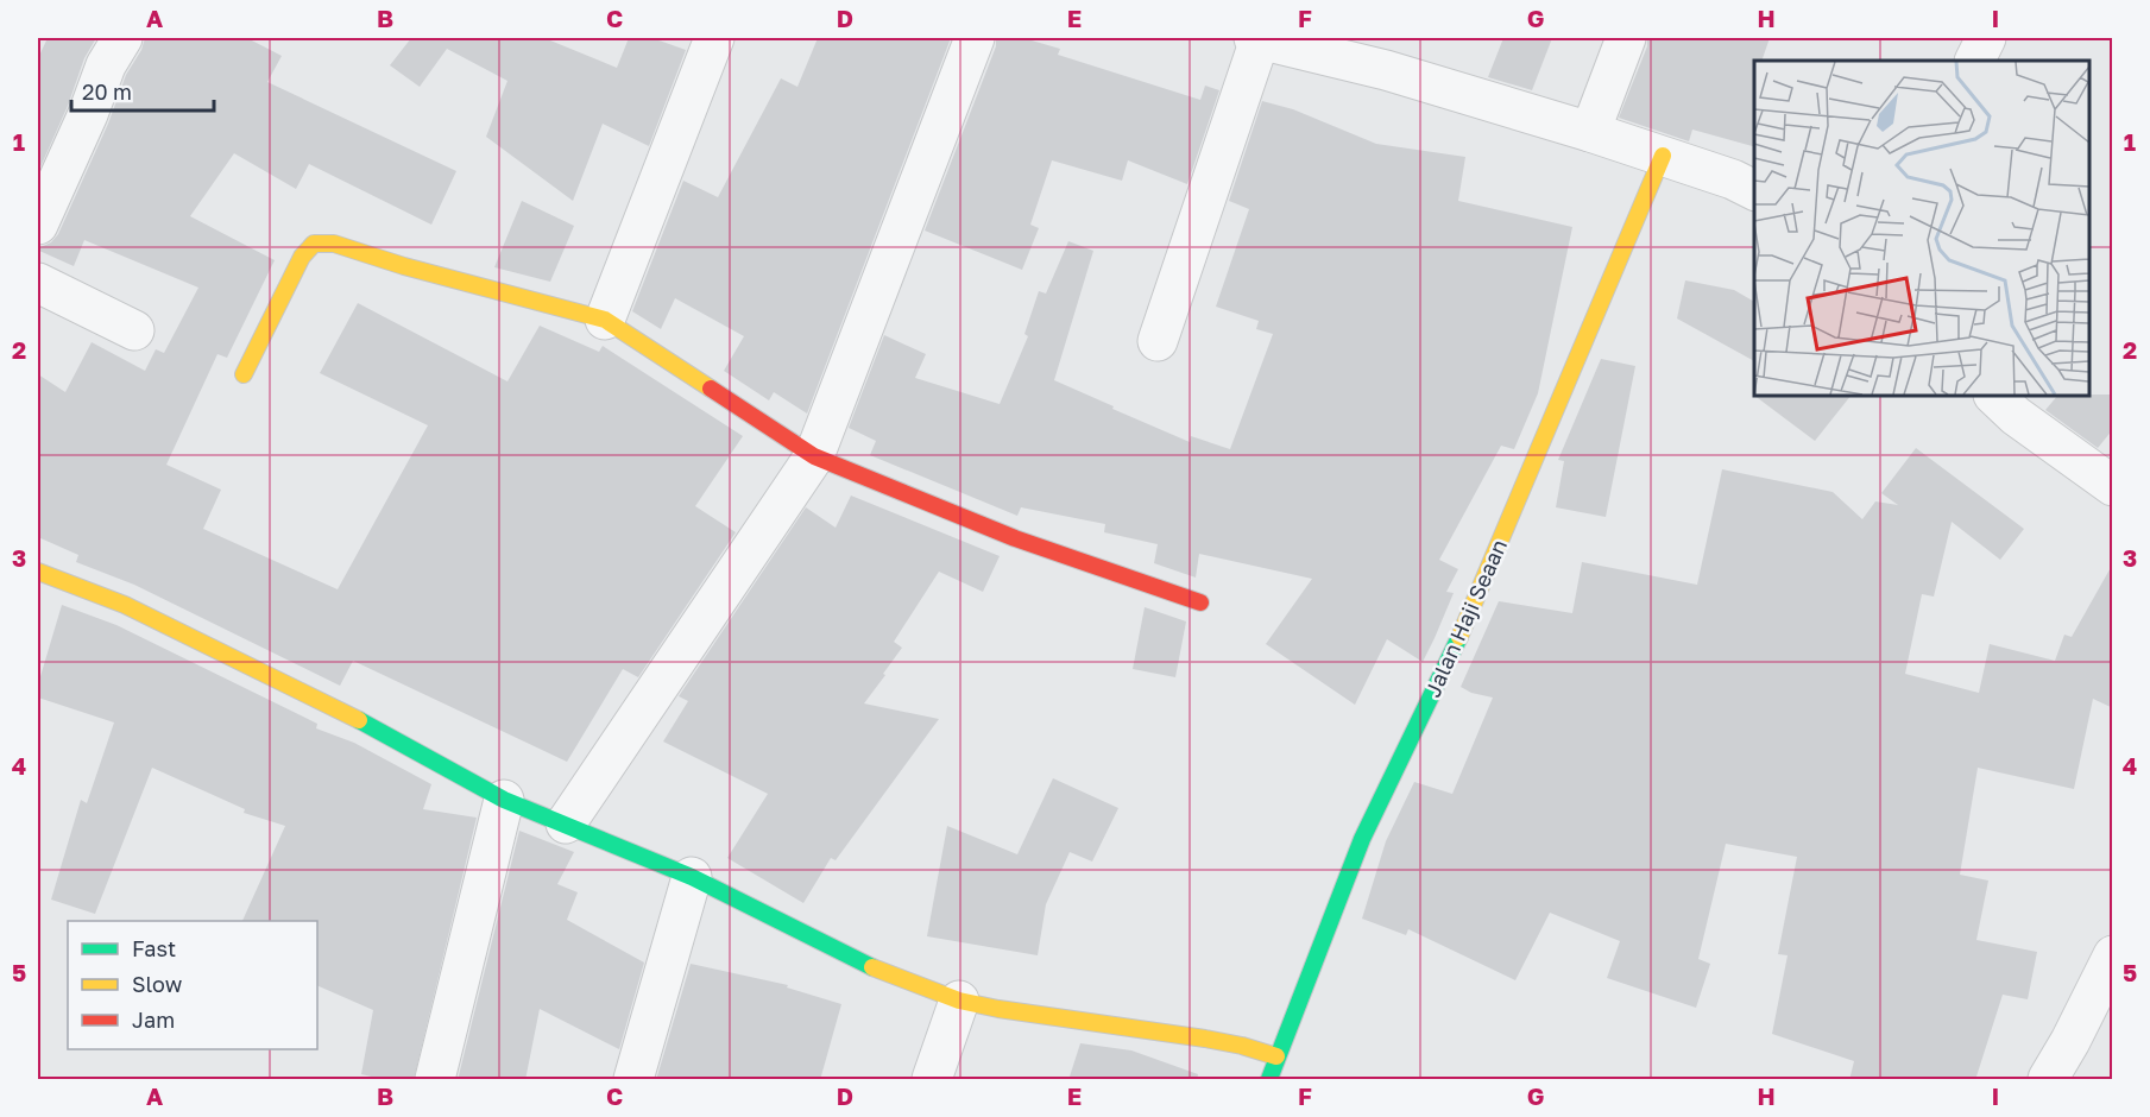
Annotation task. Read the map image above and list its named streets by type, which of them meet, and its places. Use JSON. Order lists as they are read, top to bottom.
{
  "streets": {
    "street": ["Jalan Haji Seaan"]
  },
  "legend": ["Fast", "Slow", "Jam"],
  "scale_bar": "20 m",
  "grid": {
    "columns": [
      "A",
      "B",
      "C",
      "D",
      "E",
      "F",
      "G",
      "H",
      "I"
    ],
    "rows": [
      "1",
      "2",
      "3",
      "4",
      "5"
    ]
  }
}
